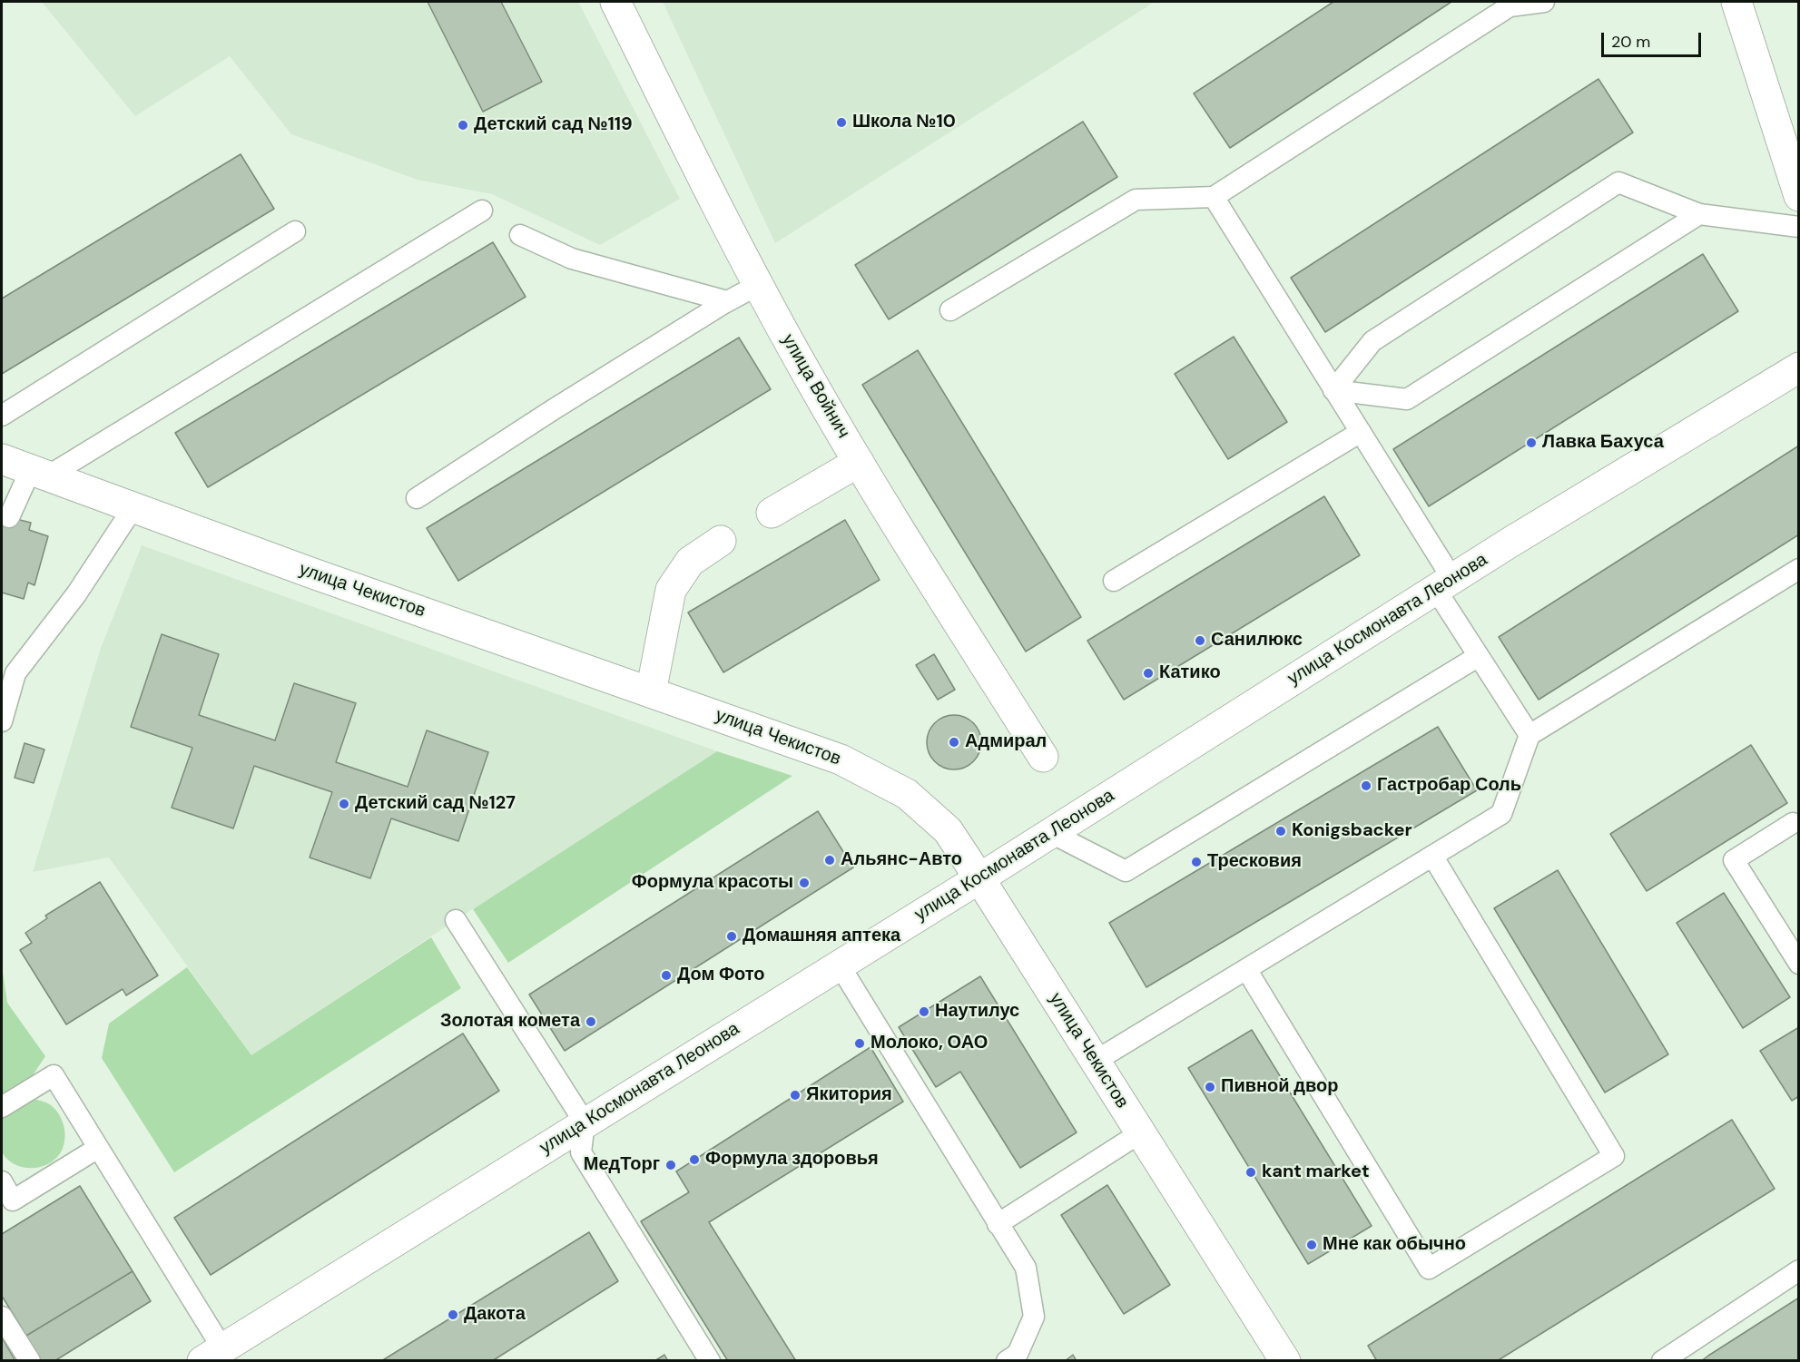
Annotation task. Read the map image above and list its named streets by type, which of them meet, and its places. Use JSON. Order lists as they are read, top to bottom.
{
  "streets": {
    "street": ["улица Войнич", "улица Чекистов", "улица Космонавта Леонова"]
  },
  "crossings": [
    ["улица Чекистов", "улица Космонавта Леонова"]
  ],
  "places": [
    "Школа №10",
    "Детский сад №119",
    "Лавка Бахуса",
    "Санилюкс",
    "Катико",
    "Адмирал",
    "Гастробар Соль",
    "Детский сад №127",
    "Konigsbacker",
    "Альянс-Авто",
    "Тресковия",
    "Формула красоты",
    "Домашняя аптека",
    "Дом Фото",
    "Наутилус",
    "Золотая комета",
    "Молоко, ОАО",
    "Пивной двор",
    "Якитория",
    "Формула здоровья",
    "МедТорг",
    "kant market",
    "Мне как обычно",
    "Дакота"
  ],
  "scale_bar": "20 m"
}
